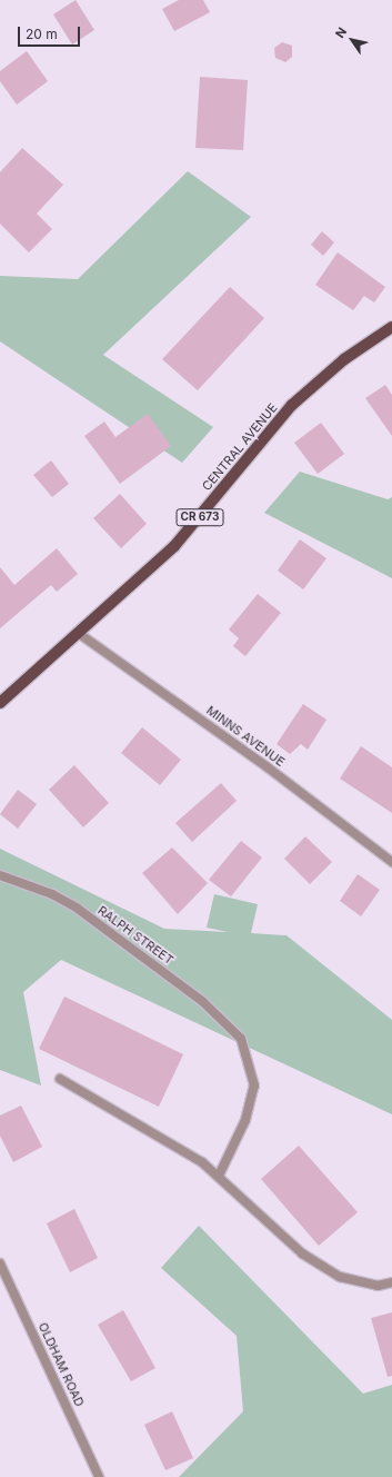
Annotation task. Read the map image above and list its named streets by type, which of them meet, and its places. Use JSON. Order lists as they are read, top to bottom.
{
  "streets": {
    "main road": ["CENTRAL AVENUE", "CR 673"],
    "street": ["MINNS AVENUE", "RALPH STREET", "OLDHAM ROAD"]
  },
  "crossings": [
    ["CENTRAL AVENUE", "MINNS AVENUE"]
  ],
  "scale_bar": "20 m",
  "north": "top left"
}
